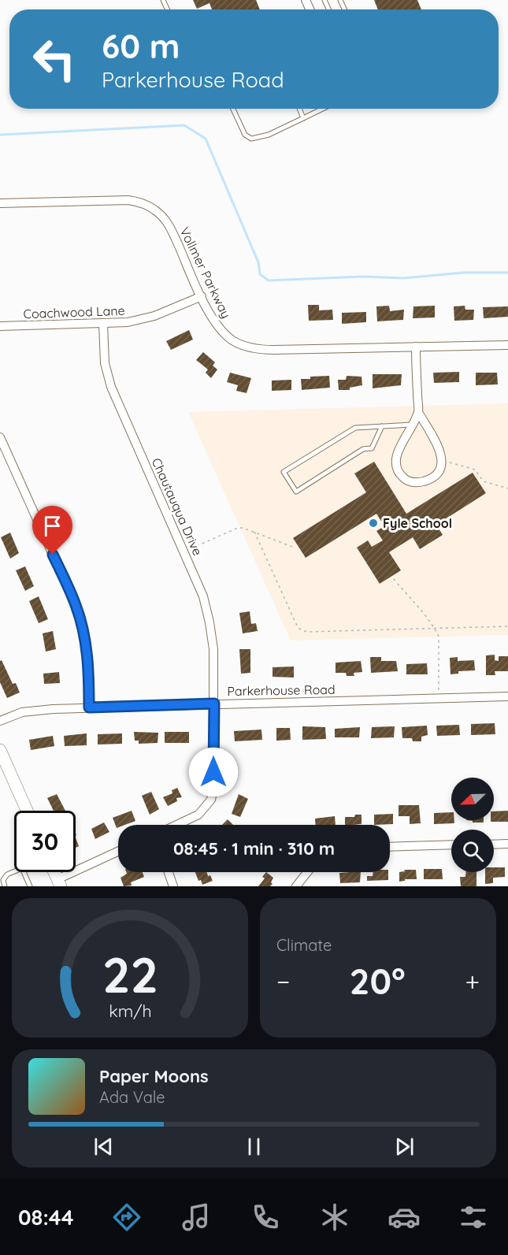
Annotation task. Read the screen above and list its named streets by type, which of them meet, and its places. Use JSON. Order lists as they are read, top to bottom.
{
  "streets": {
    "street": [
      "Vollmer Parkway",
      "Coachwood Lane",
      "Chautauqua Drive",
      "Parkerhouse Road"
    ]
  },
  "crossings": [
    ["Vollmer Parkway", "Coachwood Lane"],
    ["Coachwood Lane", "Chautauqua Drive"],
    ["Chautauqua Drive", "Parkerhouse Road"]
  ],
  "places": ["Fyle School"],
  "north": "bottom left",
  "page": {
    "turn": ["60 m", "Parkerhouse Road"],
    "limit": "30",
    "trip": "08:45 · 1 min · 310 m",
    "tile": "Climate",
    "heat": ["−", "20°", "+"],
    "song": ["Paper Moons", "Ada Vale"],
    "tabs": "08:44",
    "gauge": ["22", "km/h"]
  }
}
